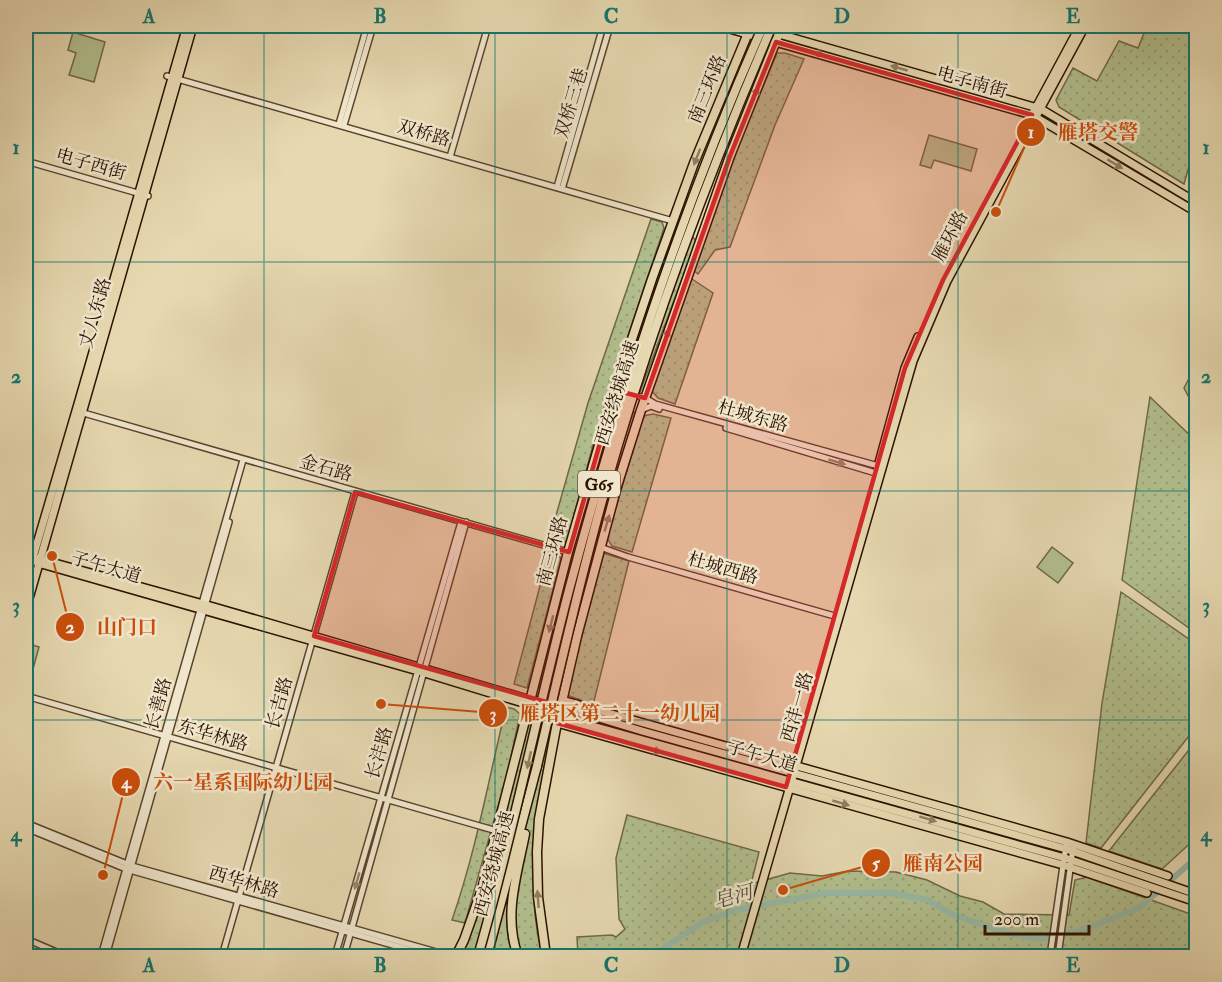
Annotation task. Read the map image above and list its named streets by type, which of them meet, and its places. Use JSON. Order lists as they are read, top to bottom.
{
  "streets": {
    "highway": ["南三环路", "西安绕城高速", "G65"],
    "main road": [
      "电子南街",
      "雁环路",
      "丈八东路",
      "子午大道",
      "西沣一路"
    ],
    "street": [
      "双桥三巷",
      "双桥路",
      "电子西街",
      "杜城东路",
      "金石路",
      "杜城西路",
      "长吉路",
      "长善路",
      "东华林路",
      "长沣路",
      "西华林路"
    ]
  },
  "crossings": [
    ["电子南街", "南三环路"],
    ["电子南街", "雁环路"],
    ["南三环路", "双桥路"],
    ["南三环路", "杜城东路"],
    ["南三环路", "金石路"],
    ["南三环路", "子午大道"],
    ["南三环路", "东华林路"],
    ["南三环路", "西华林路"],
    ["双桥三巷", "双桥路"],
    ["双桥路", "丈八东路"],
    ["电子西街", "丈八东路"],
    ["雁环路", "杜城东路"],
    ["雁环路", "西沣一路"],
    ["丈八东路", "金石路"],
    ["丈八东路", "子午大道"],
    ["杜城东路", "西沣一路"],
    ["金石路", "长吉路"],
    ["金石路", "长善路"],
    ["金石路", "长沣路"],
    ["子午大道", "长吉路"],
    ["子午大道", "长善路"],
    ["子午大道", "西沣一路"],
    ["子午大道", "长沣路"],
    ["杜城西路", "西沣一路"],
    ["长吉路", "东华林路"],
    ["长吉路", "西华林路"],
    ["长善路", "东华林路"],
    ["长善路", "西华林路"],
    ["东华林路", "长沣路"],
    ["长沣路", "西华林路"]
  ],
  "water": ["皂河"],
  "places": [
    "雁塔交警",
    "山门口",
    "雁塔区第二十一幼儿园",
    "六一星系国际幼儿园",
    "雁南公园"
  ],
  "scale_bar": "200 m",
  "grid": {
    "columns": [
      "A",
      "B",
      "C",
      "D",
      "E"
    ],
    "rows": [
      "1",
      "2",
      "3",
      "4"
    ]
  }
}
